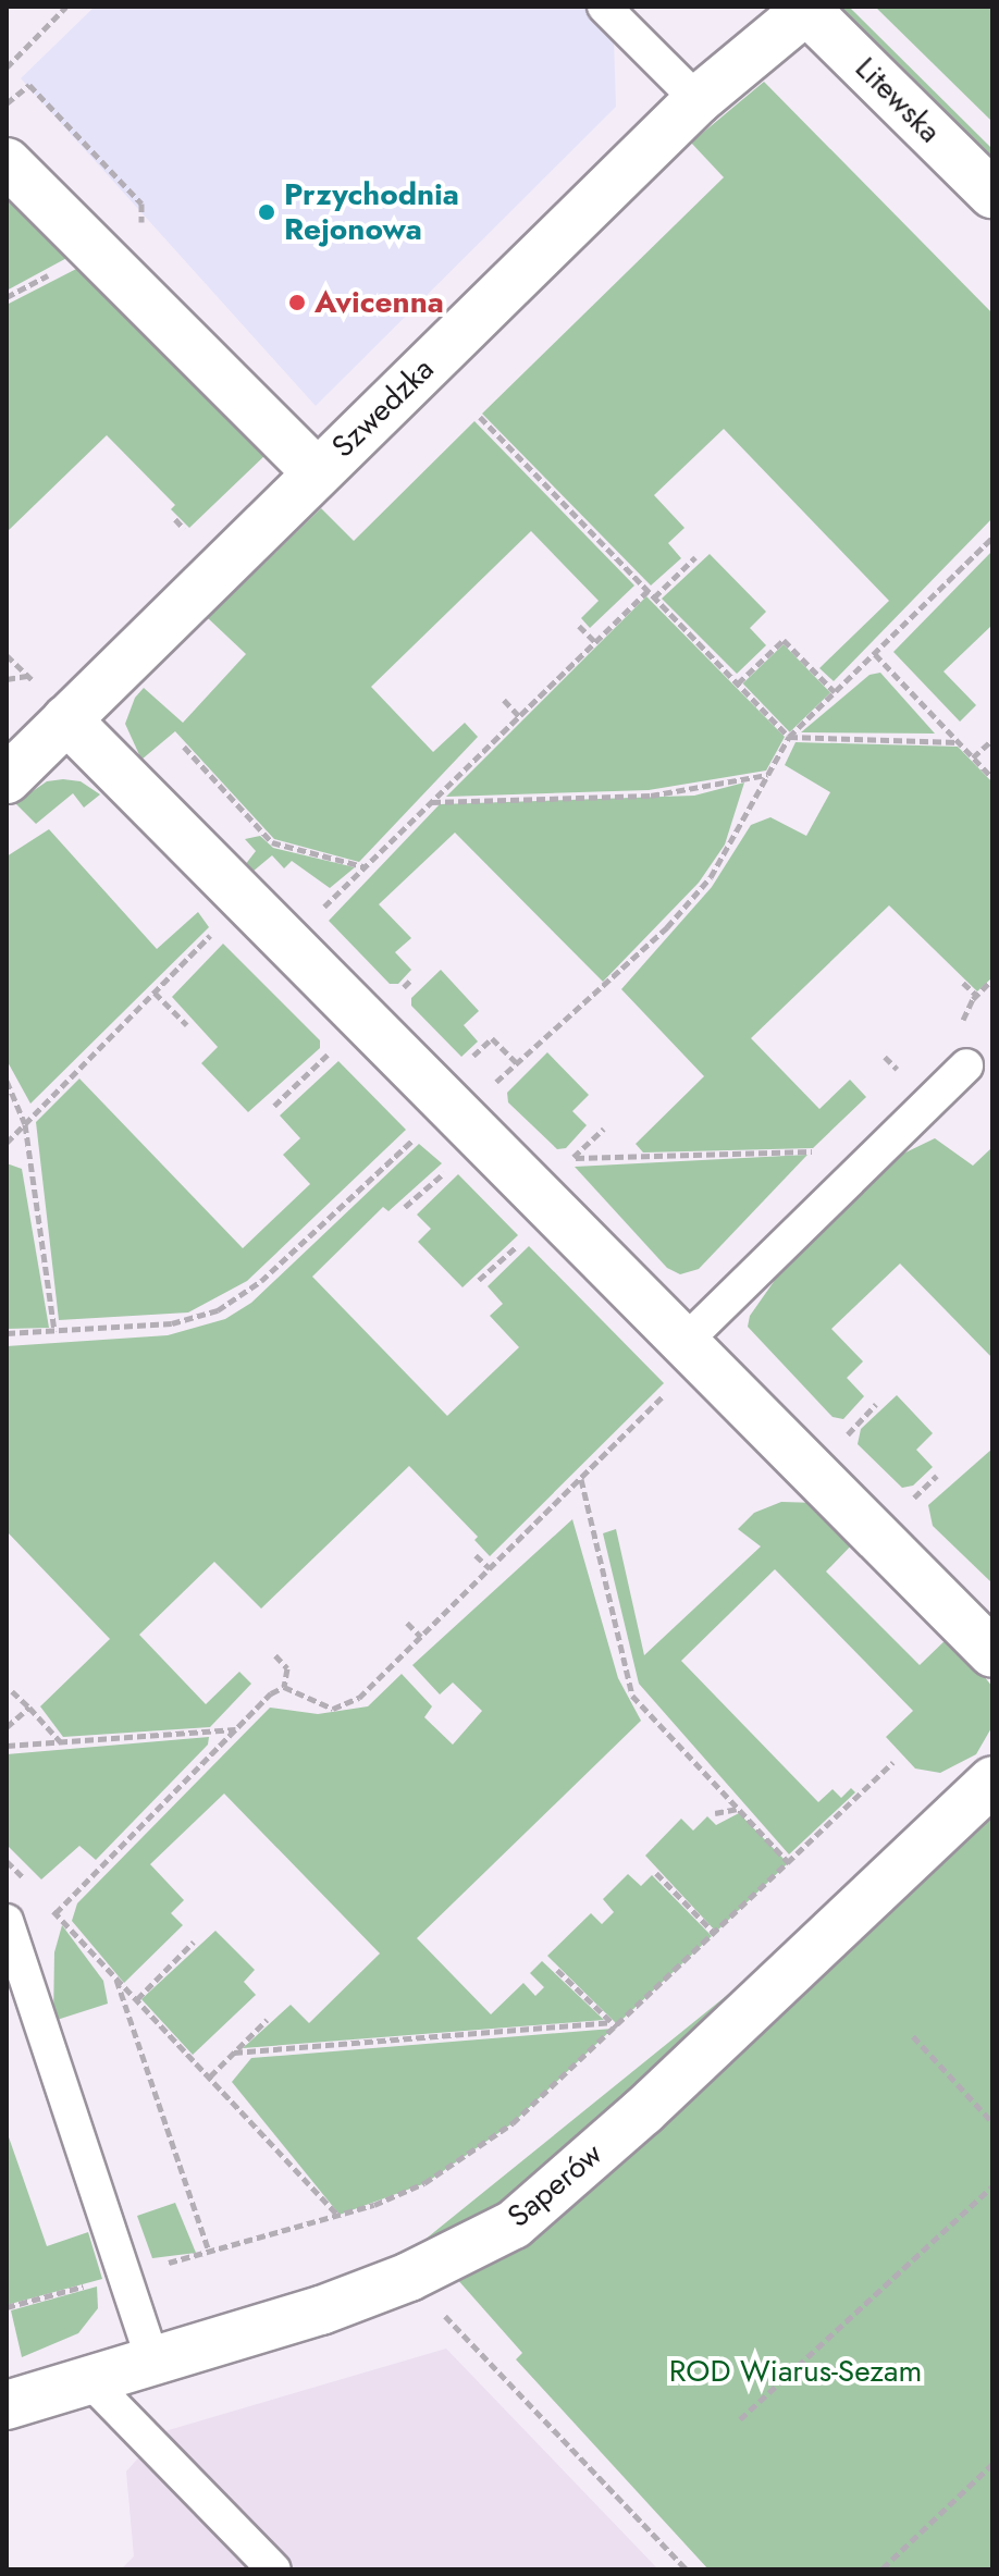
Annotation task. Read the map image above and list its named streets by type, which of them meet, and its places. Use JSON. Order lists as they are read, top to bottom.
{
  "streets": {
    "street": ["Litewska", "Szwedzka", "Saperów"]
  },
  "crossings": [
    ["Litewska", "Szwedzka"]
  ],
  "parks": ["ROD Wiarus-Sezam"],
  "places": ["Przychodnia Rejonowa", "Avicenna"]
}
